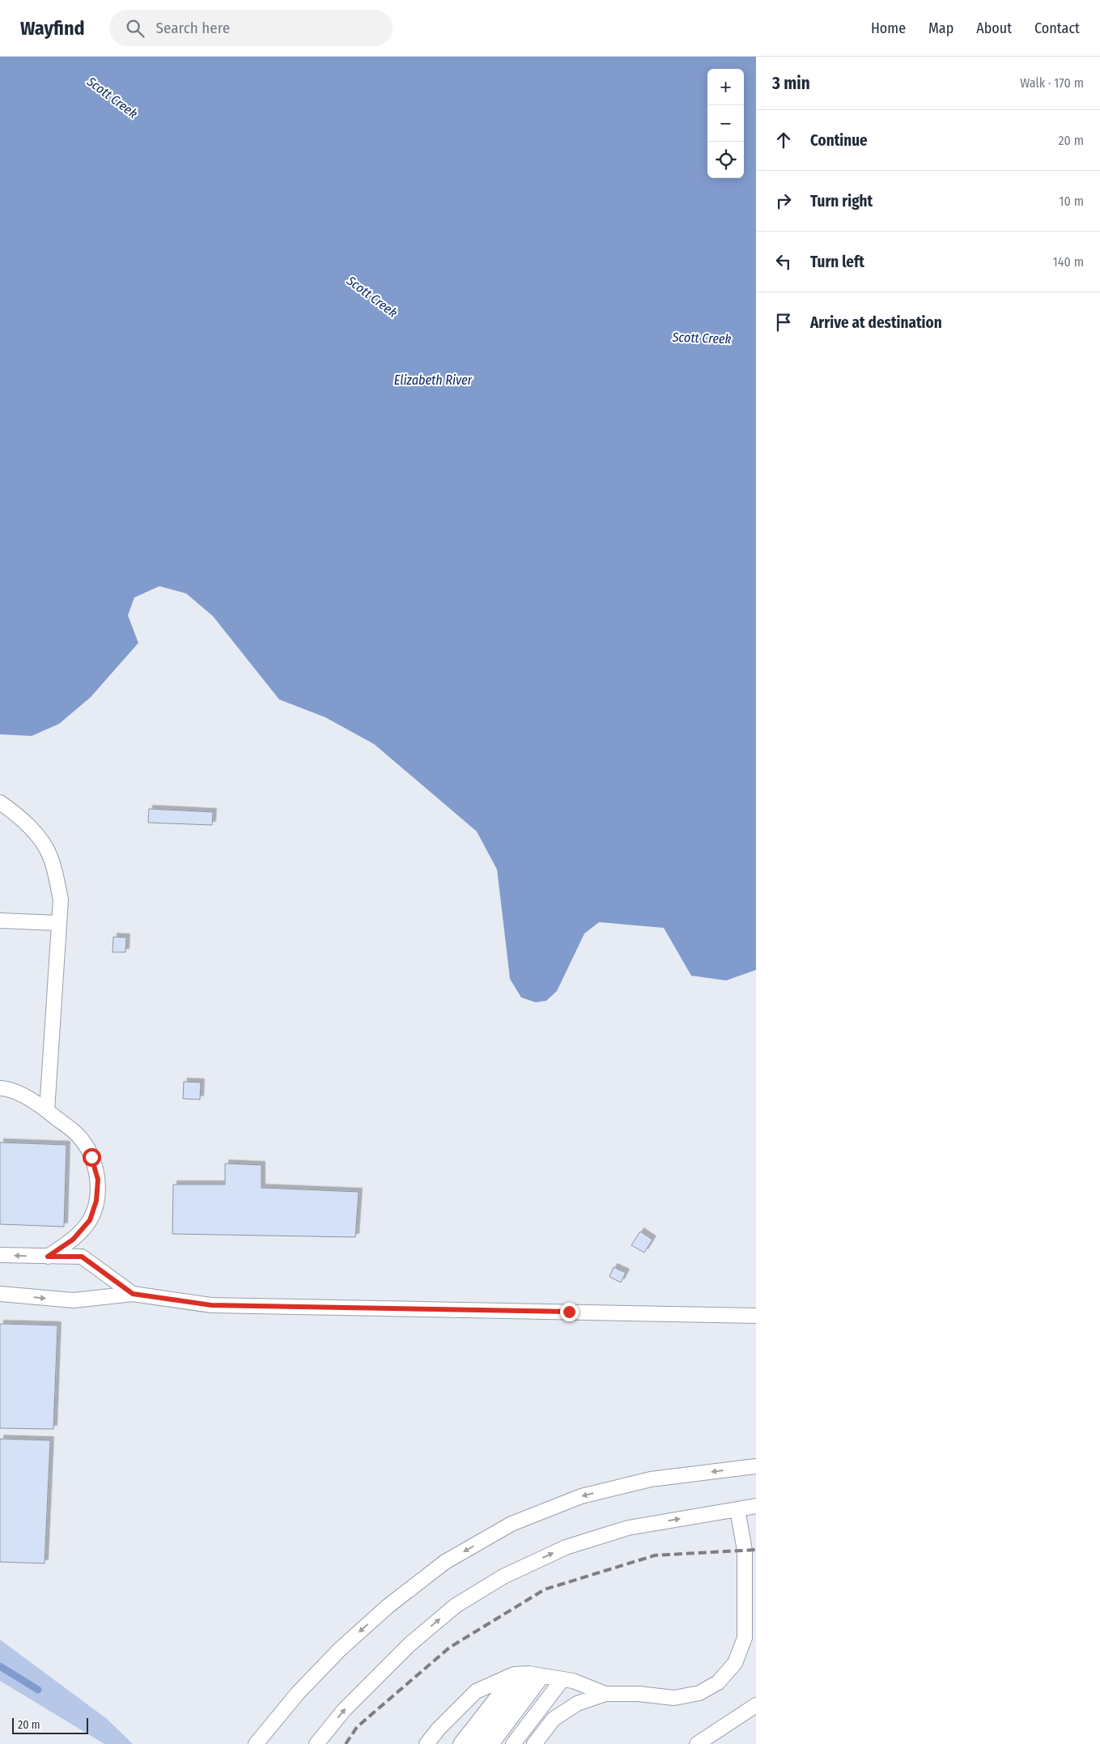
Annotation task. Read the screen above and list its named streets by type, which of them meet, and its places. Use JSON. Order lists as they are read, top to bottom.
{
  "water": ["Scott Creek", "Elizabeth River"],
  "scale_bar": "20 m",
  "page": {
    "header": "Wayfind",
    "search": "Search here",
    "nav": [
      "Home",
      "Map",
      "About",
      "Contact"
    ],
    "heading": ["3 min", "Walk · 170 m"],
    "map_buttons": ["+", "−"],
    "list": [
      ["Continue", "20 m"],
      ["Turn right", "10 m"],
      ["Turn left", "140 m"],
      "Arrive at destination"
    ],
    "scale": "20 m"
  }
}
